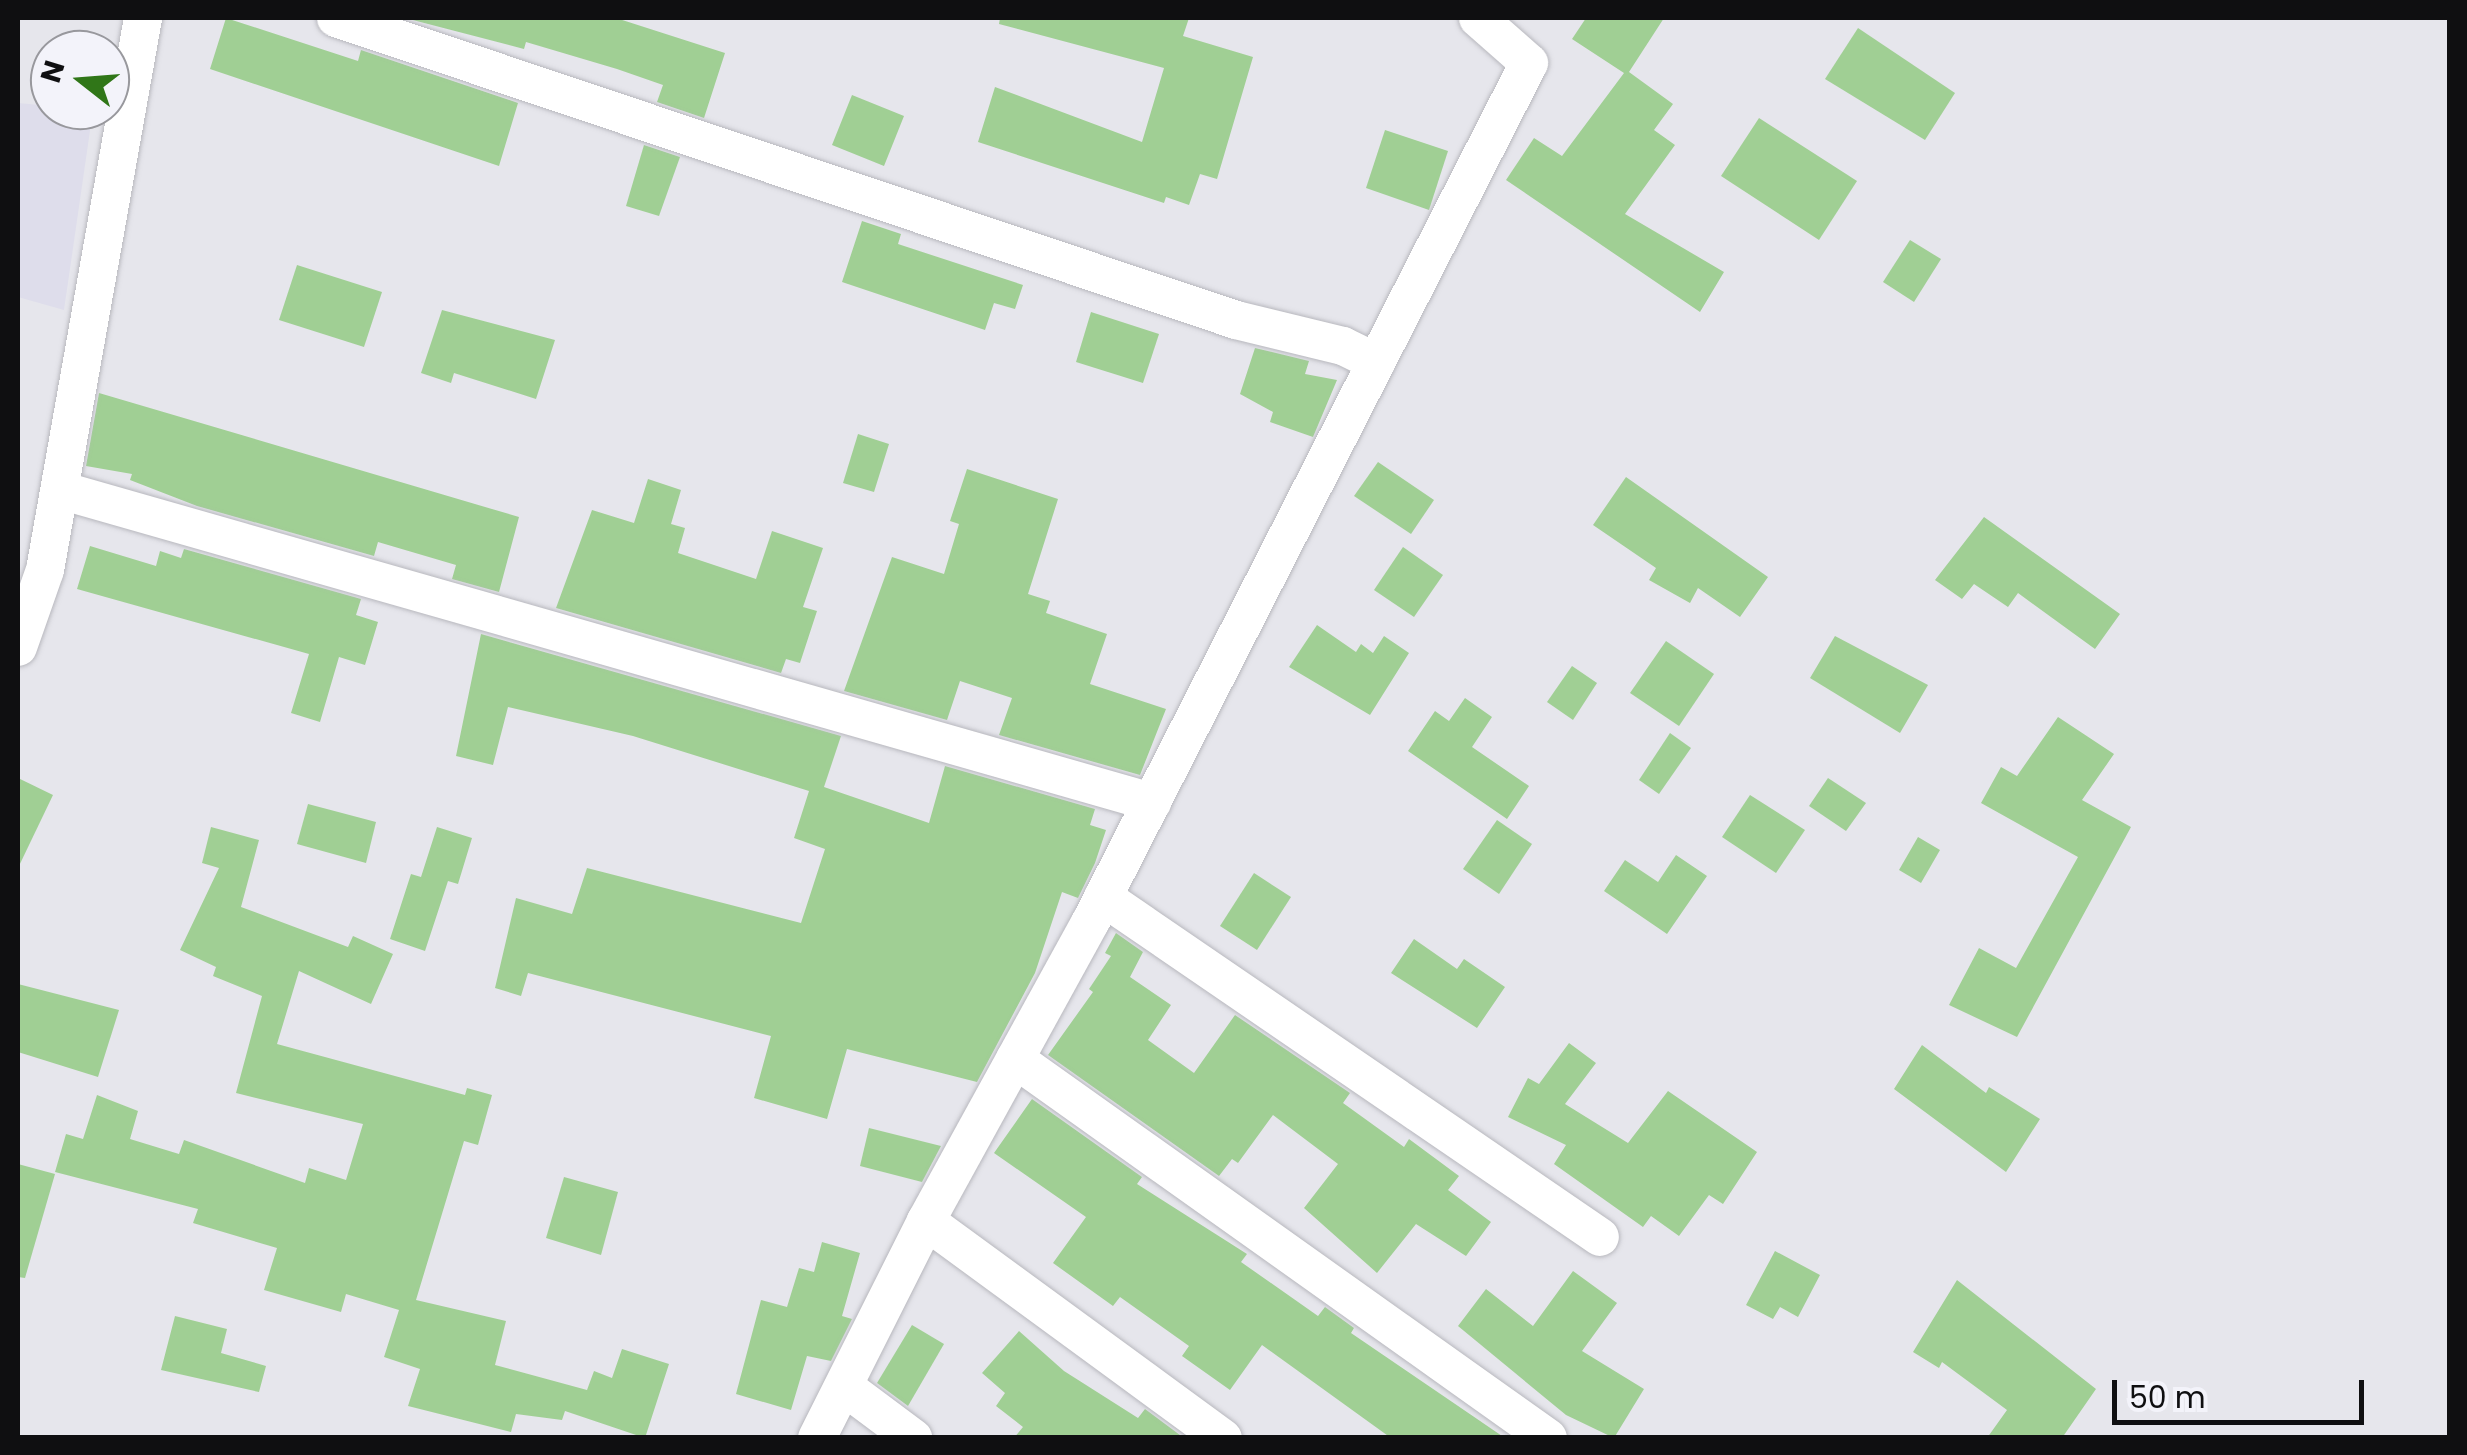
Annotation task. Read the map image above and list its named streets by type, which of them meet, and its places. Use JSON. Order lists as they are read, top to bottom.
{
  "scale_bar": "50 m",
  "north": "left"
}
